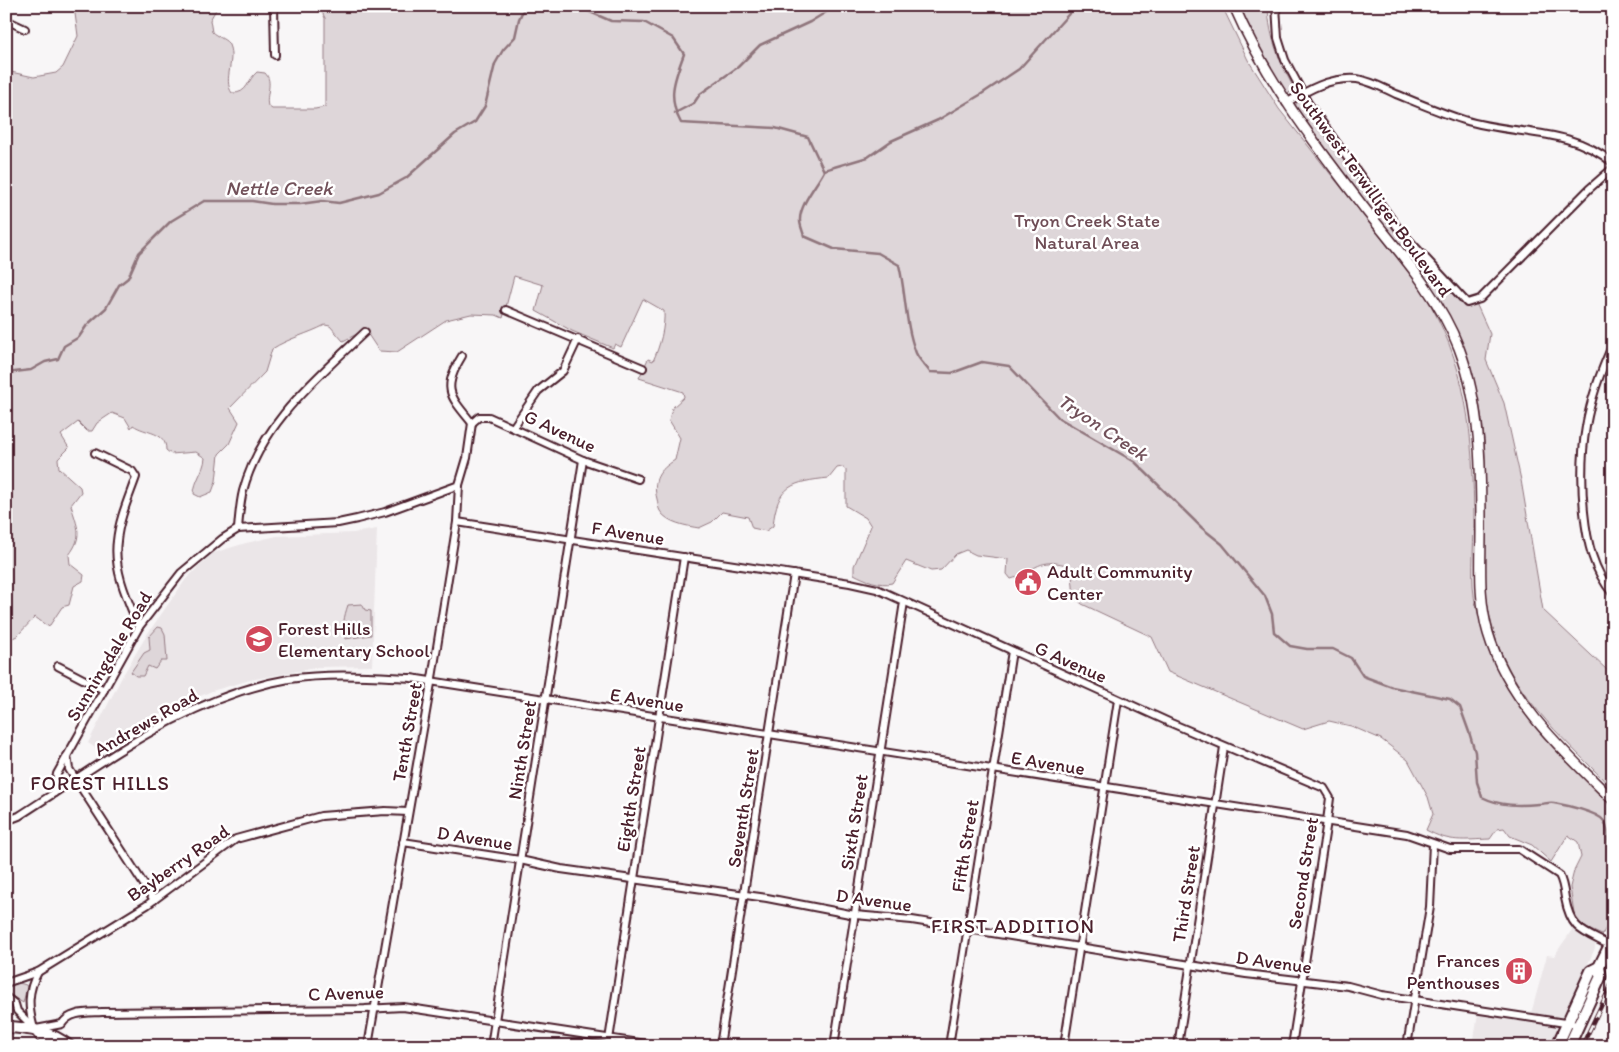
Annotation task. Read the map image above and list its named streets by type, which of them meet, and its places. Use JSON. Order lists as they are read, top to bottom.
{
  "streets": {
    "main road": ["Southwest Terwilliger Boulevard"],
    "street": [
      "G Avenue",
      "F Avenue",
      "Sunningdale Road",
      "E Avenue",
      "Andrews Road",
      "Tenth Street",
      "Ninth Street",
      "Eighth Street",
      "Seventh Street",
      "Sixth Street",
      "D Avenue",
      "Fifth Street",
      "Bayberry Road",
      "Second Street",
      "Third Street",
      "C Avenue"
    ]
  },
  "crossings": [
    ["G Avenue", "F Avenue"],
    ["G Avenue", "Tenth Street"],
    ["G Avenue", "Ninth Street"],
    ["G Avenue", "Seventh Street"],
    ["G Avenue", "Sixth Street"],
    ["G Avenue", "Fifth Street"],
    ["G Avenue", "Second Street"],
    ["G Avenue", "Third Street"],
    ["F Avenue", "Tenth Street"],
    ["F Avenue", "Ninth Street"],
    ["F Avenue", "Eighth Street"],
    ["F Avenue", "Seventh Street"],
    ["Sunningdale Road", "Andrews Road"],
    ["E Avenue", "Andrews Road"],
    ["E Avenue", "Tenth Street"],
    ["E Avenue", "Ninth Street"],
    ["E Avenue", "Eighth Street"],
    ["E Avenue", "Seventh Street"],
    ["E Avenue", "Sixth Street"],
    ["E Avenue", "Fifth Street"],
    ["E Avenue", "Second Street"],
    ["E Avenue", "Third Street"],
    ["Andrews Road", "Tenth Street"],
    ["Tenth Street", "D Avenue"],
    ["Tenth Street", "Bayberry Road"],
    ["Tenth Street", "C Avenue"],
    ["Ninth Street", "D Avenue"],
    ["Ninth Street", "C Avenue"],
    ["Eighth Street", "D Avenue"],
    ["Eighth Street", "C Avenue"],
    ["Seventh Street", "D Avenue"],
    ["Sixth Street", "D Avenue"],
    ["D Avenue", "Fifth Street"],
    ["D Avenue", "Second Street"],
    ["D Avenue", "Third Street"]
  ],
  "districts": ["FOREST HILLS", "FIRST ADDITION"],
  "water": ["Nettle Creek", "Tryon Creek"],
  "parks": ["Tryon Creek State Natural Area"],
  "places": {
    "public building": ["Adult Community Center"],
    "school or university": ["Forest Hills Elementary School"],
    "building": ["Frances Penthouses"]
  }
}
